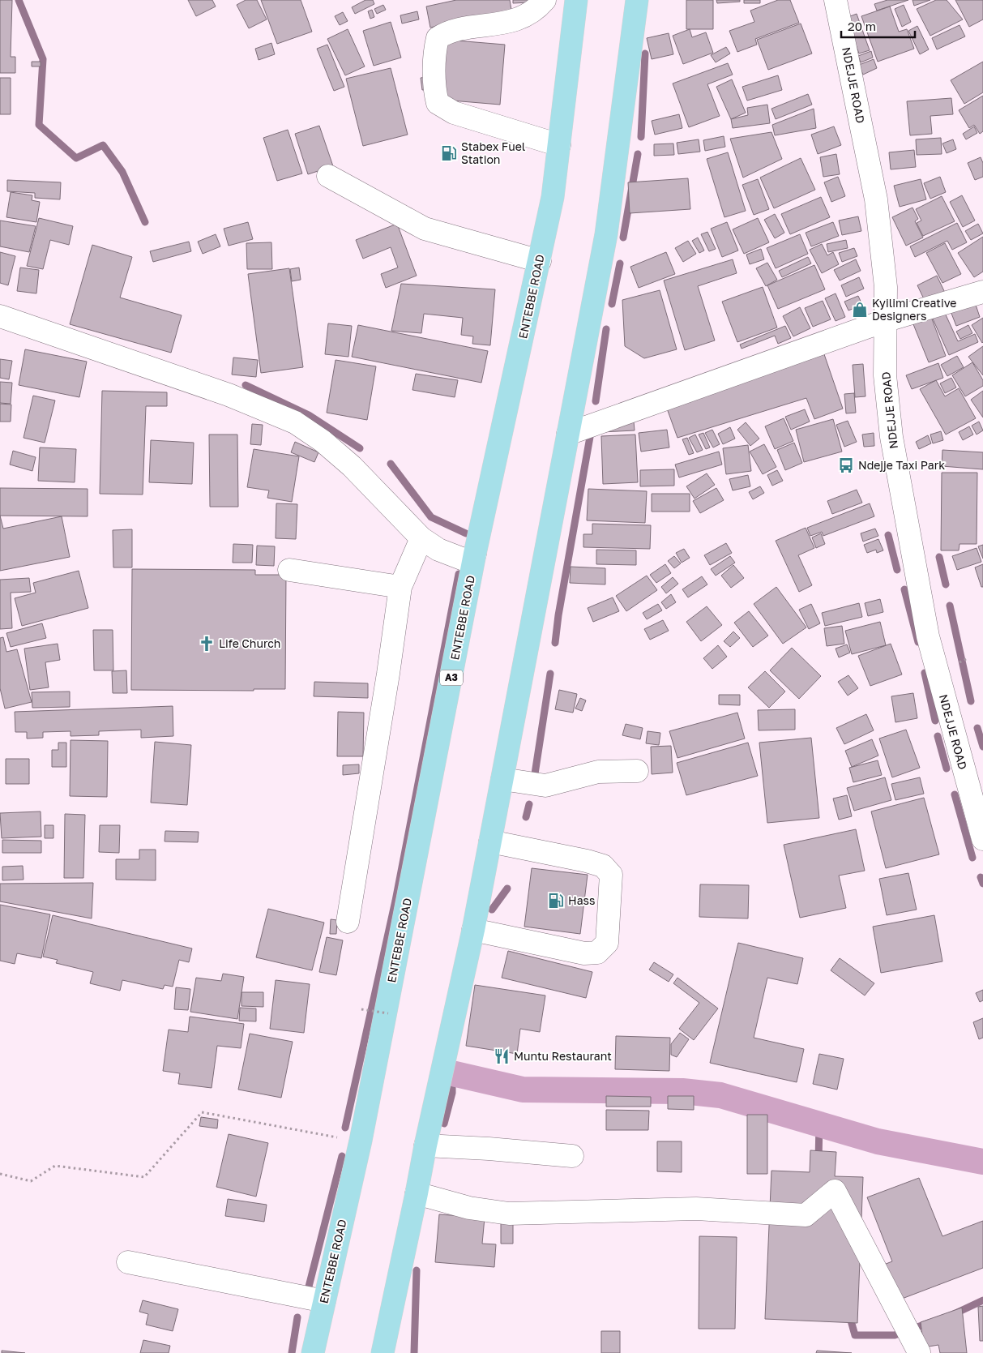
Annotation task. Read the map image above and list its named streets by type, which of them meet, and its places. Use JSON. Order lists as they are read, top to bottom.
{
  "streets": {
    "main road": ["ENTEBBE ROAD", "A3"],
    "street": ["NDEJJE ROAD"]
  },
  "places": {
    "fuel station": ["Stabex Fuel Station", "Hass"],
    "shop": ["Kyilimi Creative Designers"],
    "bus stop": ["Ndejje Taxi Park"],
    "church": ["Life Church"],
    "restaurant": ["Muntu Restaurant"]
  },
  "scale_bar": "20 m"
}
